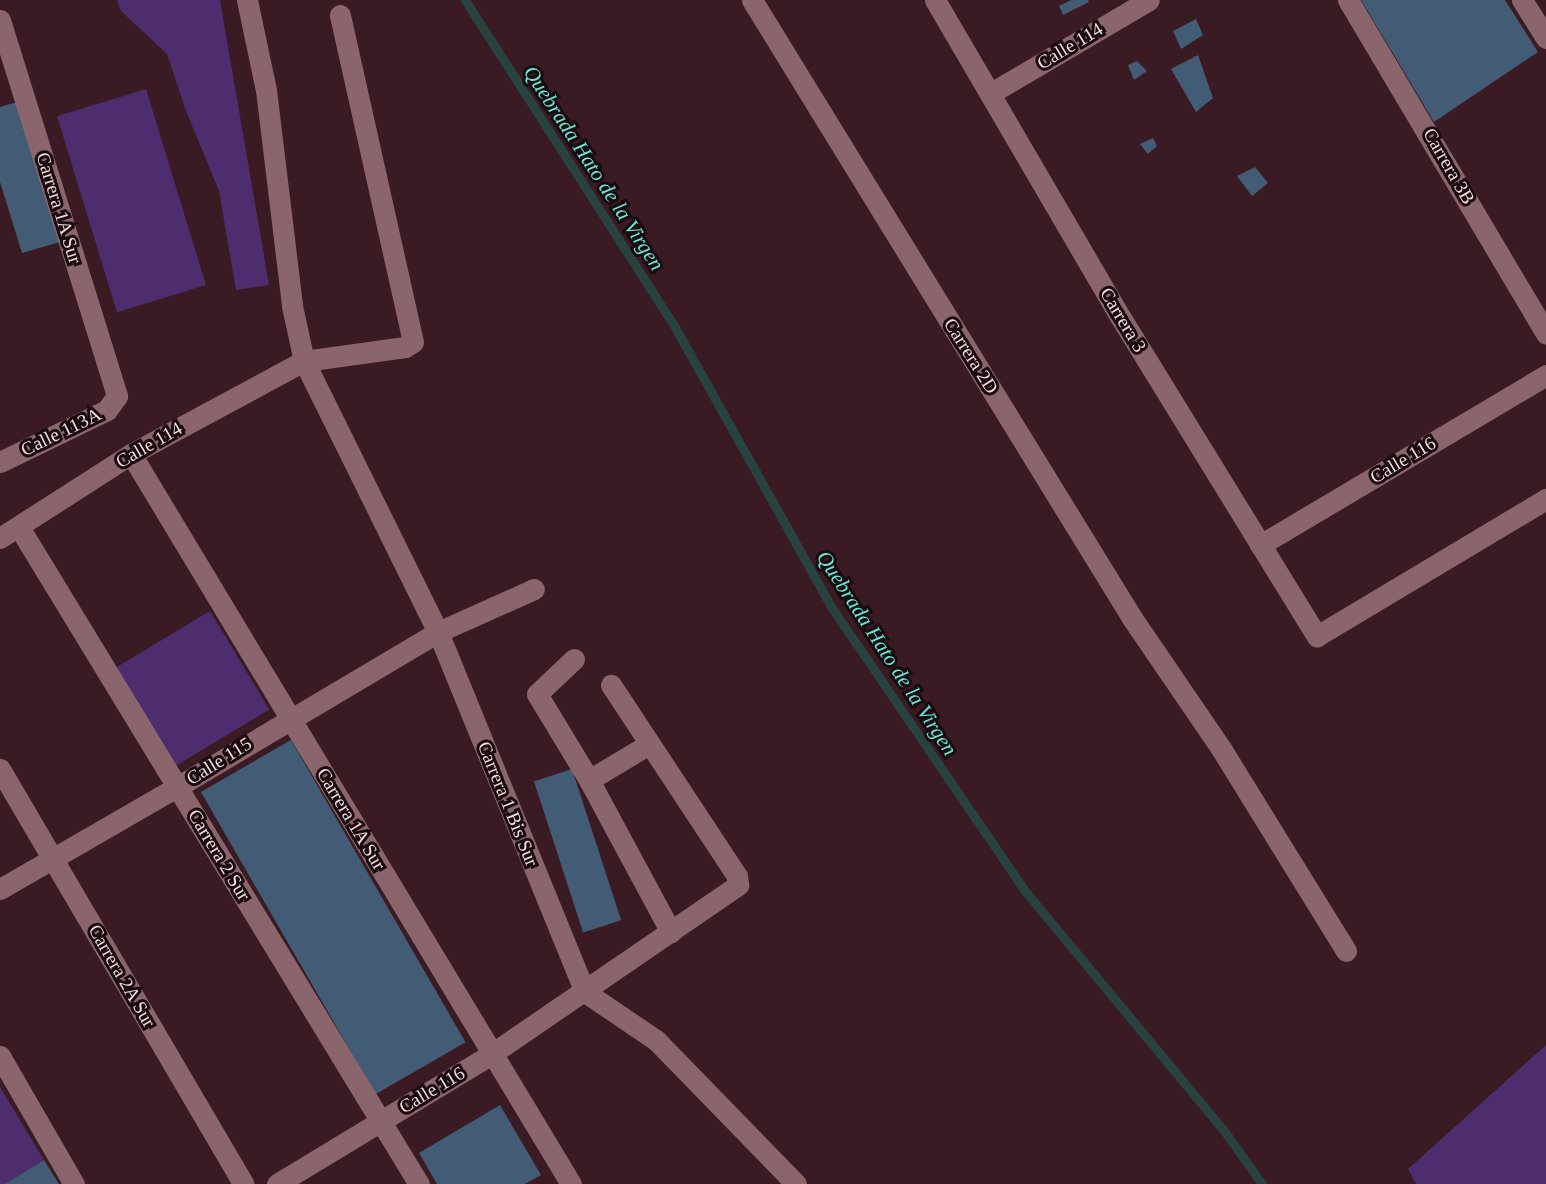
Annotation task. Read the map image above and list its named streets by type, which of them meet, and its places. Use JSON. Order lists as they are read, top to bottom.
{
  "streets": {
    "street": [
      "Calle 114",
      "Carrera 3B",
      "Carrera 1A Sur",
      "Carrera 3",
      "Carrera 2D",
      "Calle 113A",
      "Calle 116",
      "Calle 115",
      "Carrera 1 Bis Sur",
      "Carrera 2 Sur",
      "Carrera 2A Sur"
    ]
  },
  "crossings": [
    ["Calle 114", "Carrera 1A Sur"],
    ["Calle 114", "Carrera 3"],
    ["Calle 114", "Carrera 1 Bis Sur"],
    ["Calle 114", "Carrera 2 Sur"],
    ["Carrera 1A Sur", "Calle 113A"],
    ["Carrera 1A Sur", "Calle 116"],
    ["Carrera 1A Sur", "Calle 115"],
    ["Carrera 3", "Calle 116"],
    ["Calle 116", "Carrera 1 Bis Sur"],
    ["Calle 116", "Carrera 2 Sur"],
    ["Calle 115", "Carrera 1 Bis Sur"],
    ["Calle 115", "Carrera 2 Sur"],
    ["Calle 115", "Carrera 2A Sur"]
  ],
  "water": ["Quebrada Hato de la Virgen"]
}
